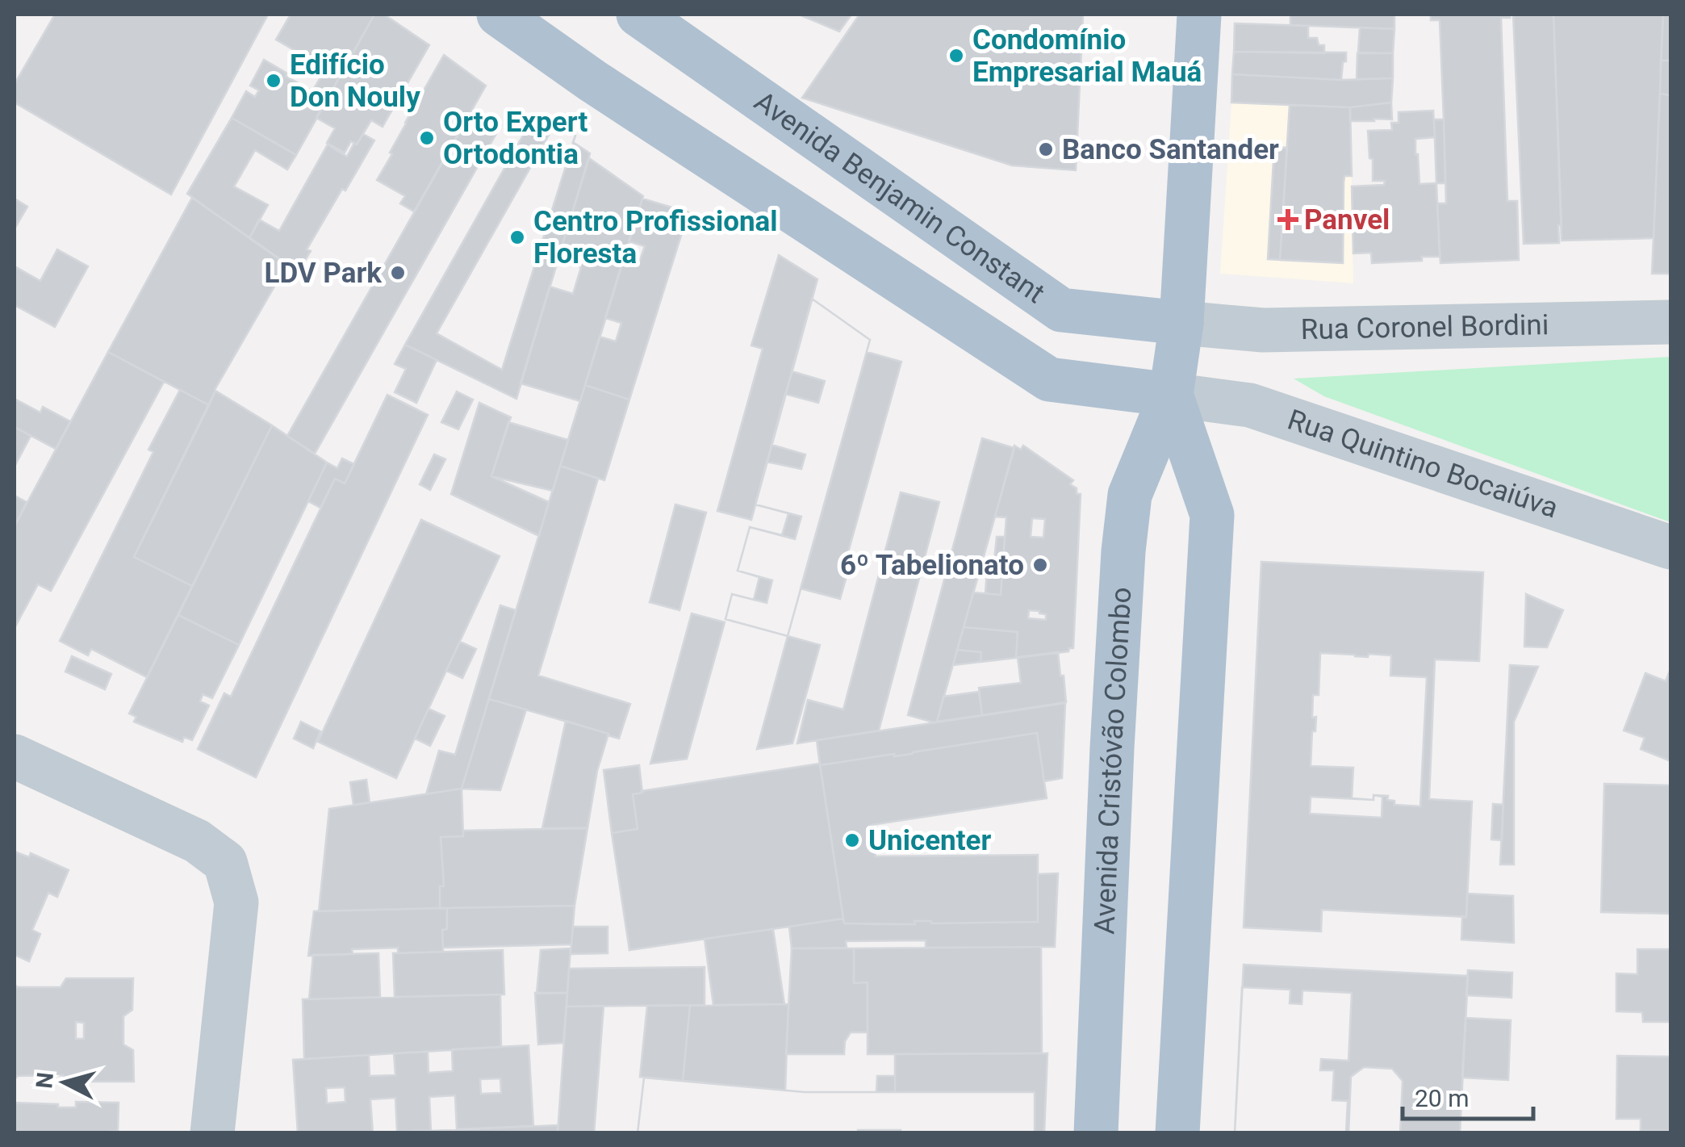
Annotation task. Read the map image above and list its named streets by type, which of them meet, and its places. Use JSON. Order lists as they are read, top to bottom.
{
  "streets": {
    "main road": ["Avenida Benjamin Constant", "Avenida Cristóvão Colombo"],
    "street": ["Rua Coronel Bordini", "Rua Quintino Bocaiúva"]
  },
  "crossings": [
    ["Avenida Benjamin Constant", "Rua Coronel Bordini"],
    ["Avenida Benjamin Constant", "Avenida Cristóvão Colombo"],
    ["Rua Coronel Bordini", "Avenida Cristóvão Colombo"],
    ["Rua Quintino Bocaiúva", "Avenida Cristóvão Colombo"]
  ],
  "places": {
    "other": [
      "Condomínio Empresarial Mauá",
      "Edifício Don Nouly",
      "Orto Expert Ortodontia",
      "Banco Santander",
      "Centro Profissional Floresta",
      "LDV Park",
      "6º Tabelionato",
      "Unicenter"
    ],
    "health": ["Panvel"]
  },
  "scale_bar": "20 m",
  "north": "left"
}
